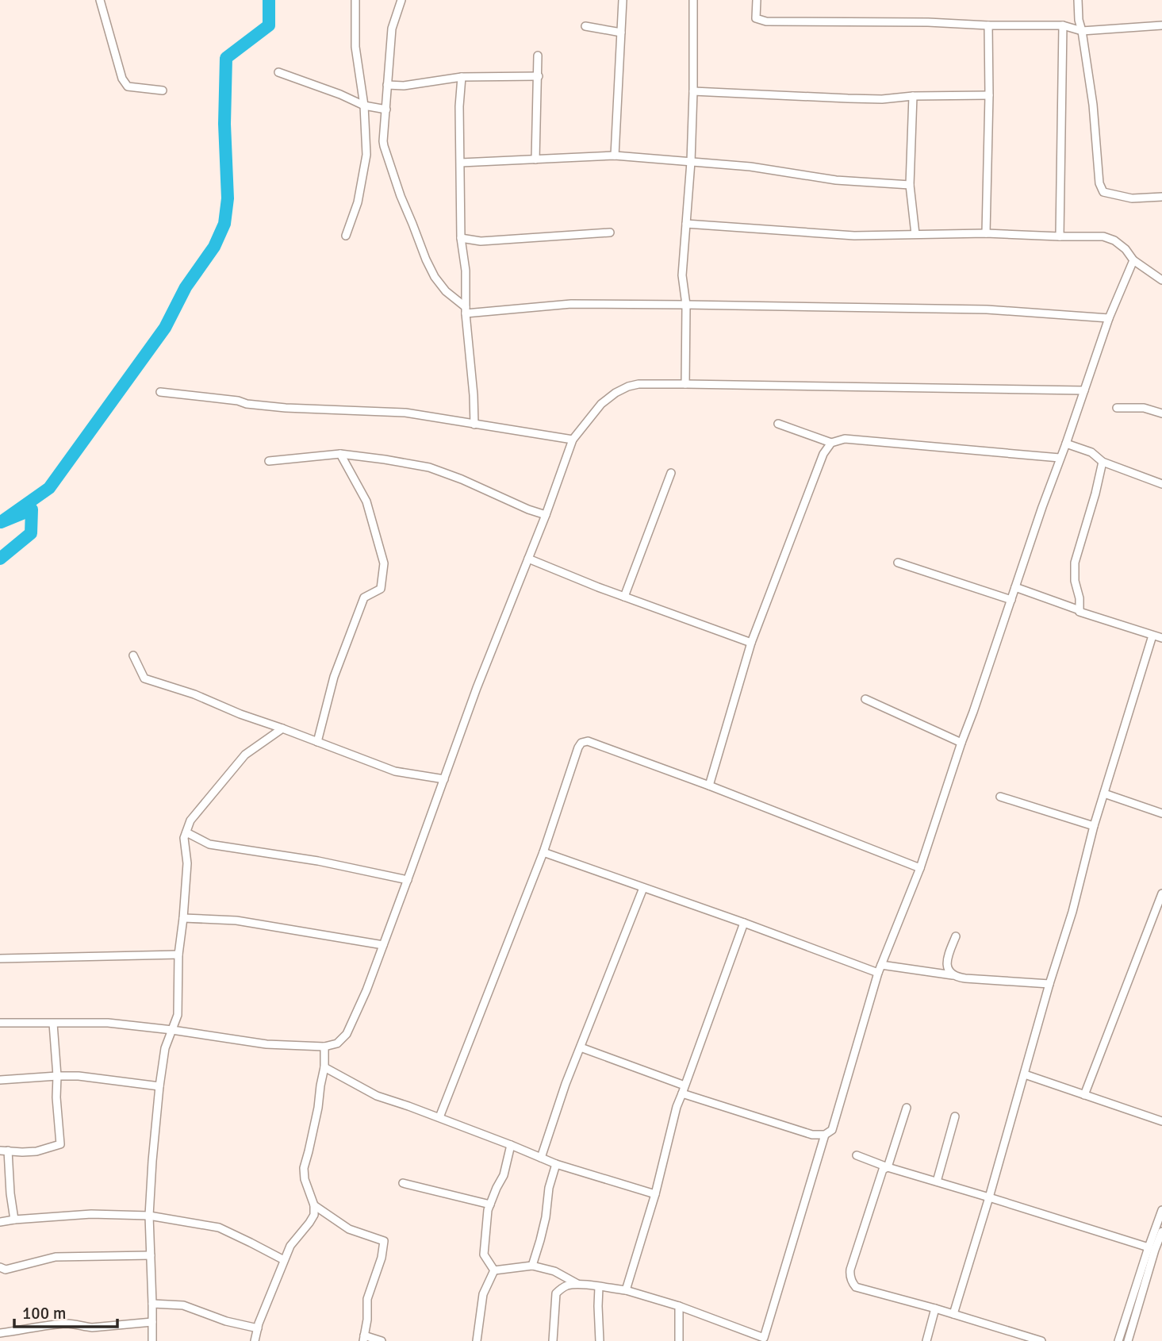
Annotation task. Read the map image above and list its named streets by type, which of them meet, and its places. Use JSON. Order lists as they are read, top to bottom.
{
  "scale_bar": "100 m"
}
